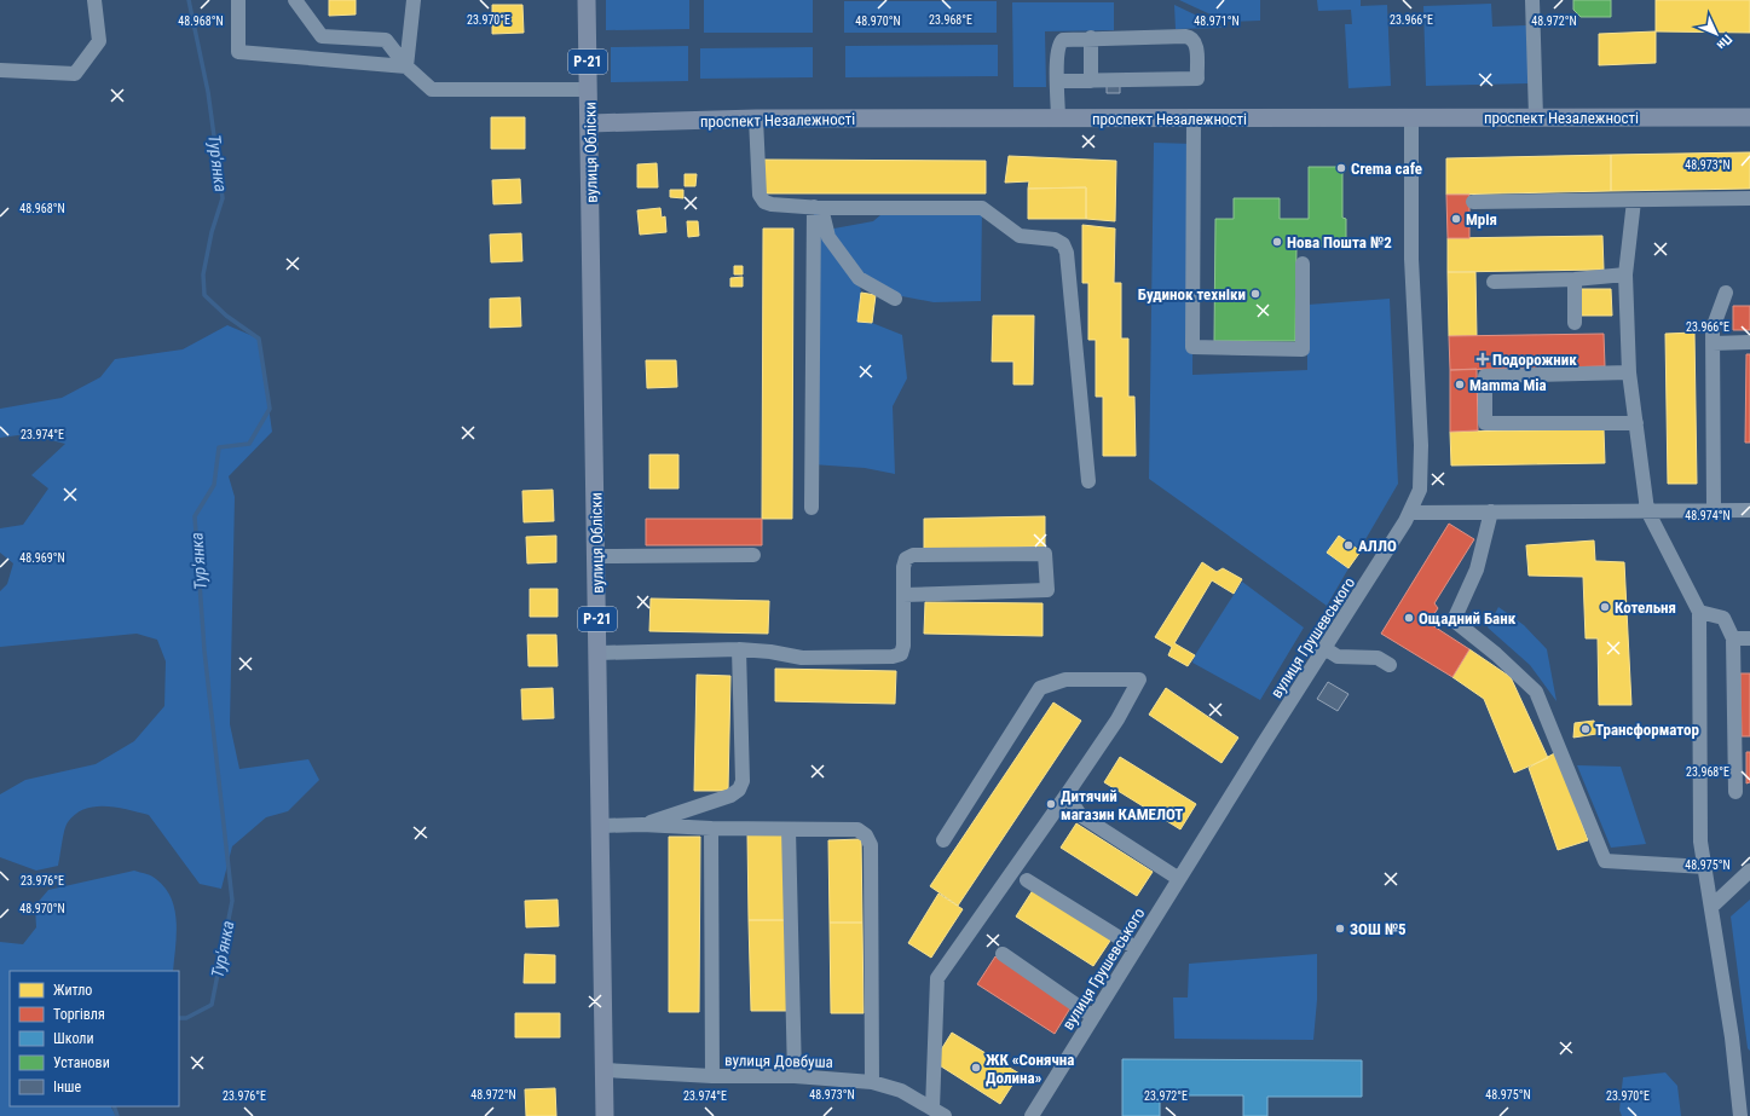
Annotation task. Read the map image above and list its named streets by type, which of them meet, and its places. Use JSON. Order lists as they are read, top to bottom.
{
  "streets": {
    "main road": ["Р-21", "проспект Незалежності", "вулиця Обліски"],
    "street": ["вулиця Грушевського", "вулиця Довбуша"]
  },
  "crossings": [
    ["проспект Незалежності", "вулиця Обліски"],
    ["проспект Незалежності", "вулиця Грушевського"],
    ["вулиця Обліски", "вулиця Довбуша"]
  ],
  "water": ["Тур'янка"],
  "places": {
    "other": [
      "Crema cafe",
      "Мрія",
      "Нова Пошта №2",
      "Будинок техніки",
      "Mamma Mia",
      "АЛЛО",
      "Котельня",
      "Ощадний Банк",
      "Трансформатор",
      "Дитячий магазин КАМЕЛОТ",
      "ЗОШ №5",
      "ЖК «Сонячна Долина»"
    ],
    "health": ["Подорожник"]
  },
  "legend": [
    "Житло",
    "Торгівля",
    "Школи",
    "Установи",
    "Інше"
  ],
  "north": "bottom right",
  "coordinates": [
    "23.970°E",
    "23.968°E",
    "23.966°E",
    "48.970°N",
    "48.968°N",
    "48.971°N",
    "48.972°N",
    "48.973°N",
    "23.974°E",
    "48.974°N",
    "48.969°N",
    "48.975°N",
    "23.976°E",
    "23.972°E"
  ]
}
